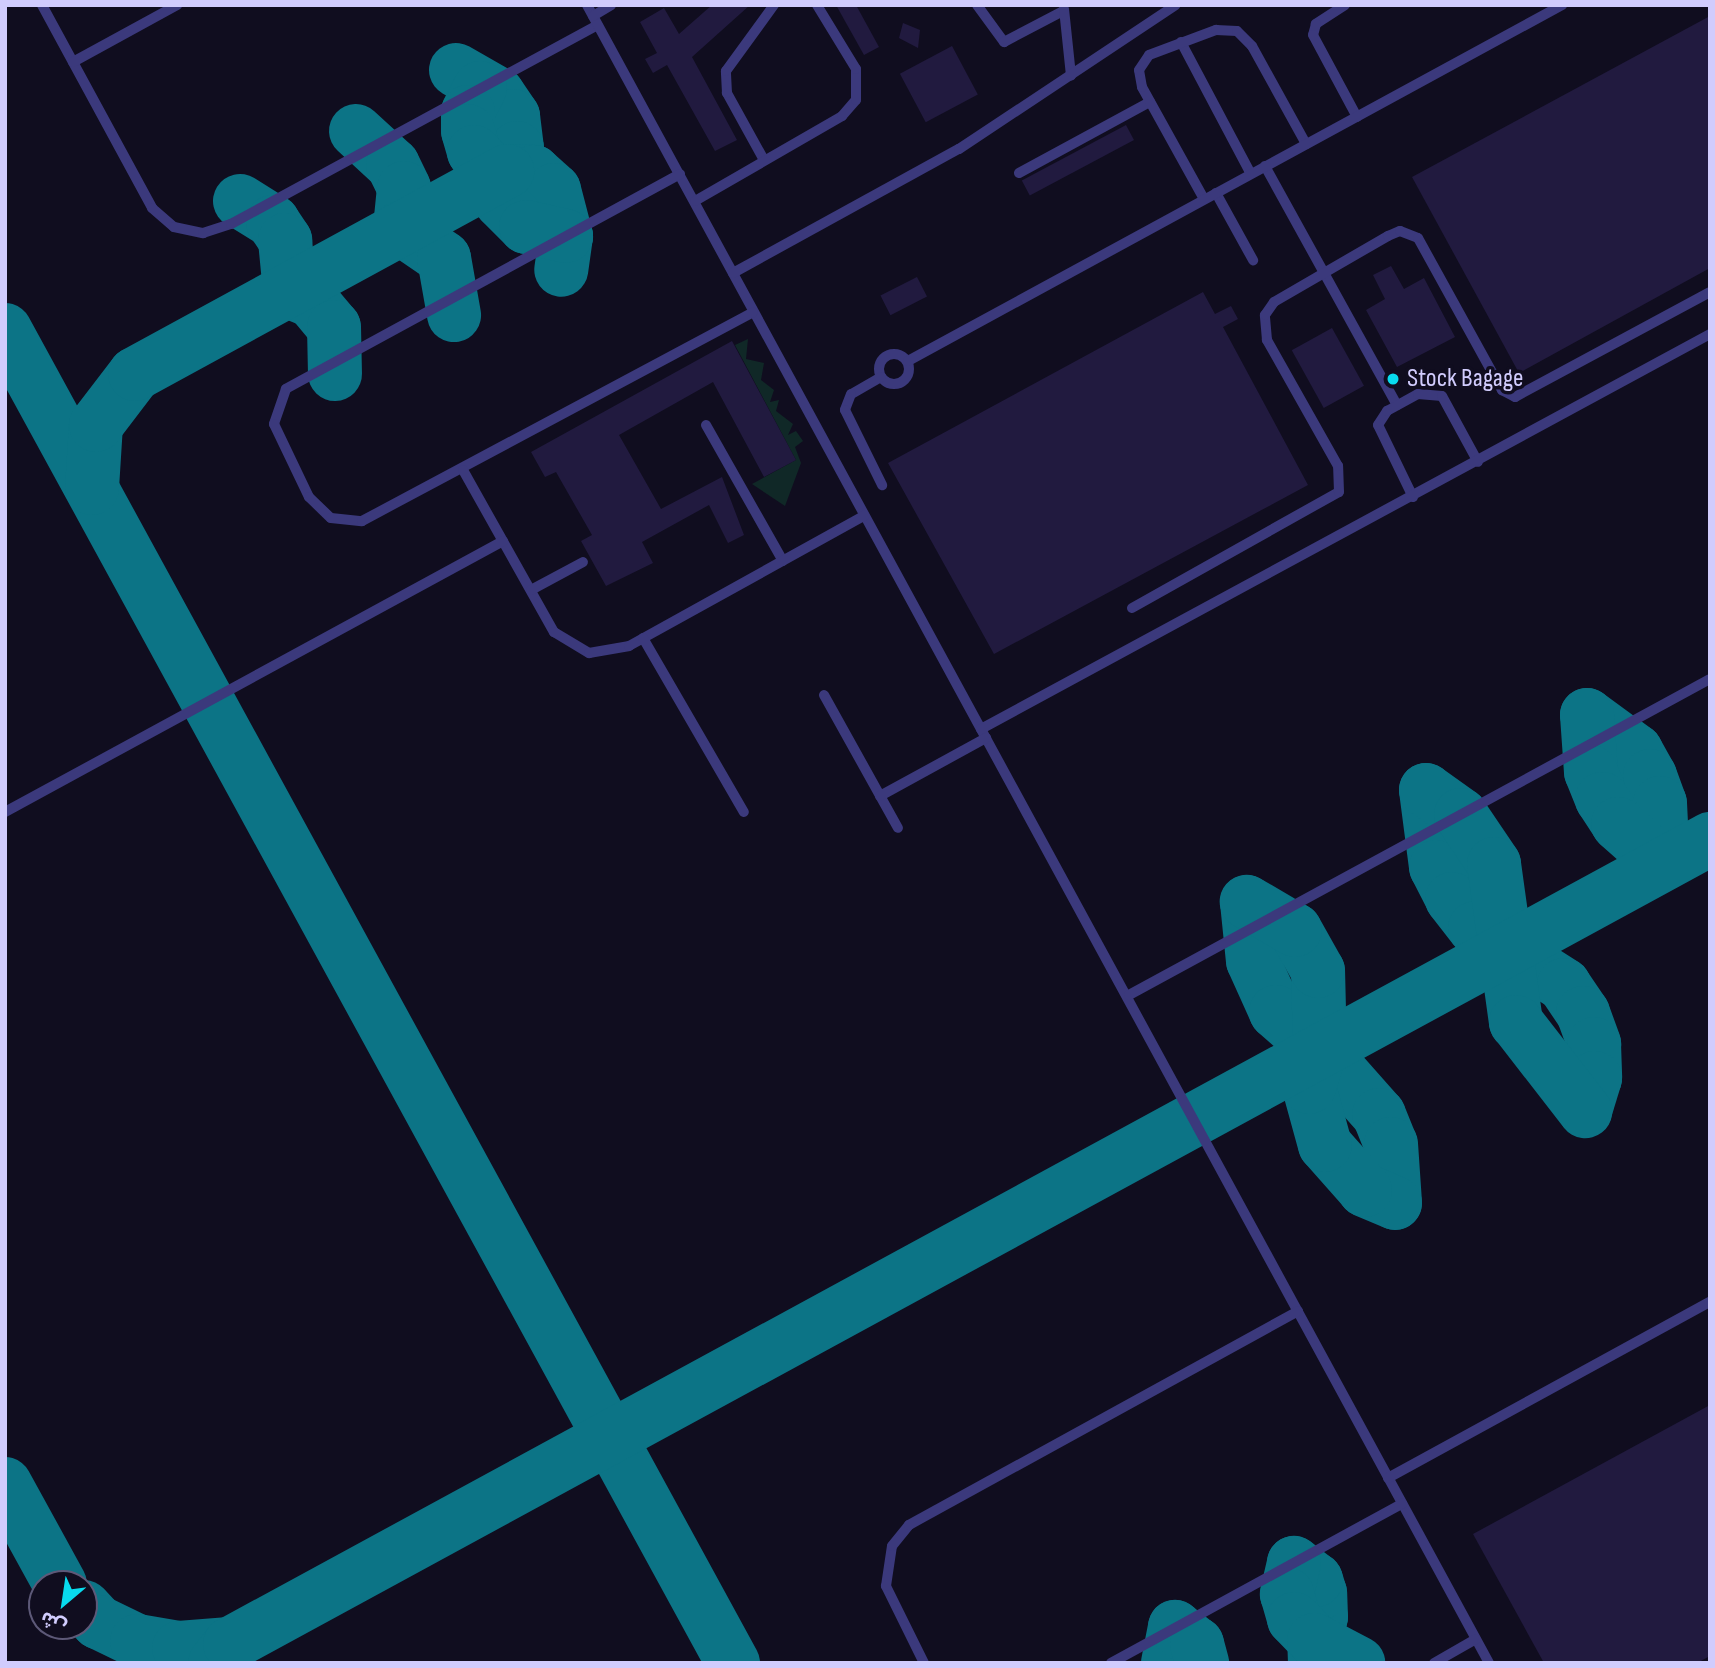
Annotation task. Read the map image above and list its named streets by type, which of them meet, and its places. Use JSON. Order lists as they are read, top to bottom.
{
  "places": ["Stock Bagage"],
  "north": "bottom left"
}
